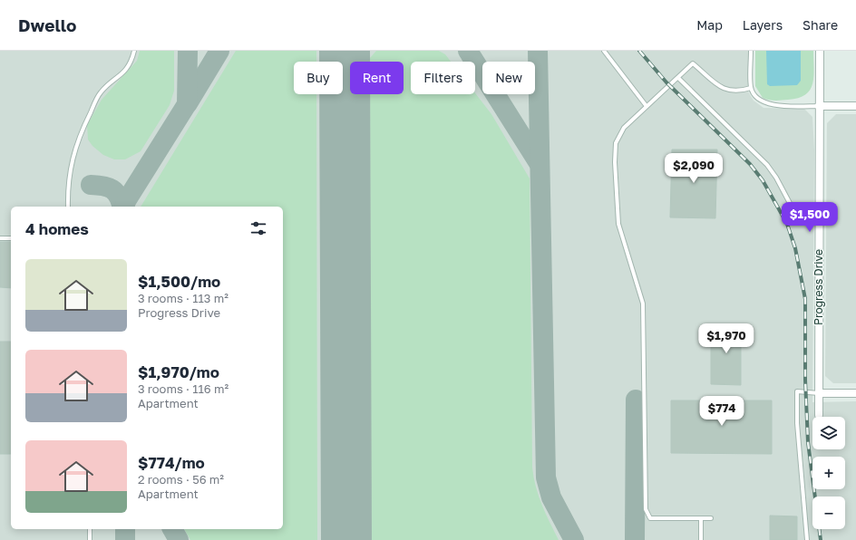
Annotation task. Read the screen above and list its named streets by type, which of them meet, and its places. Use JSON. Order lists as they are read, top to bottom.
{
  "streets": {
    "street": ["Progress Drive"]
  },
  "page": {
    "header": "Dwello",
    "nav": ["Map", "Layers", "Share"],
    "chip": [
      "Buy",
      "Rent",
      "Filters",
      "New"
    ],
    "price": [
      "$2,090",
      "$1,500",
      "$1,970",
      "$774"
    ],
    "heading": "4 homes",
    "list": [
      {
        "name": "$1,500/mo",
        "note": "3 rooms · 113 m² · Progress Drive"
      },
      {
        "name": "$1,970/mo",
        "note": "3 rooms · 116 m² · Apartment"
      },
      {
        "name": "$774/mo",
        "note": "2 rooms · 56 m² · Apartment"
      }
    ],
    "map_buttons": ["+", "−"]
  }
}
